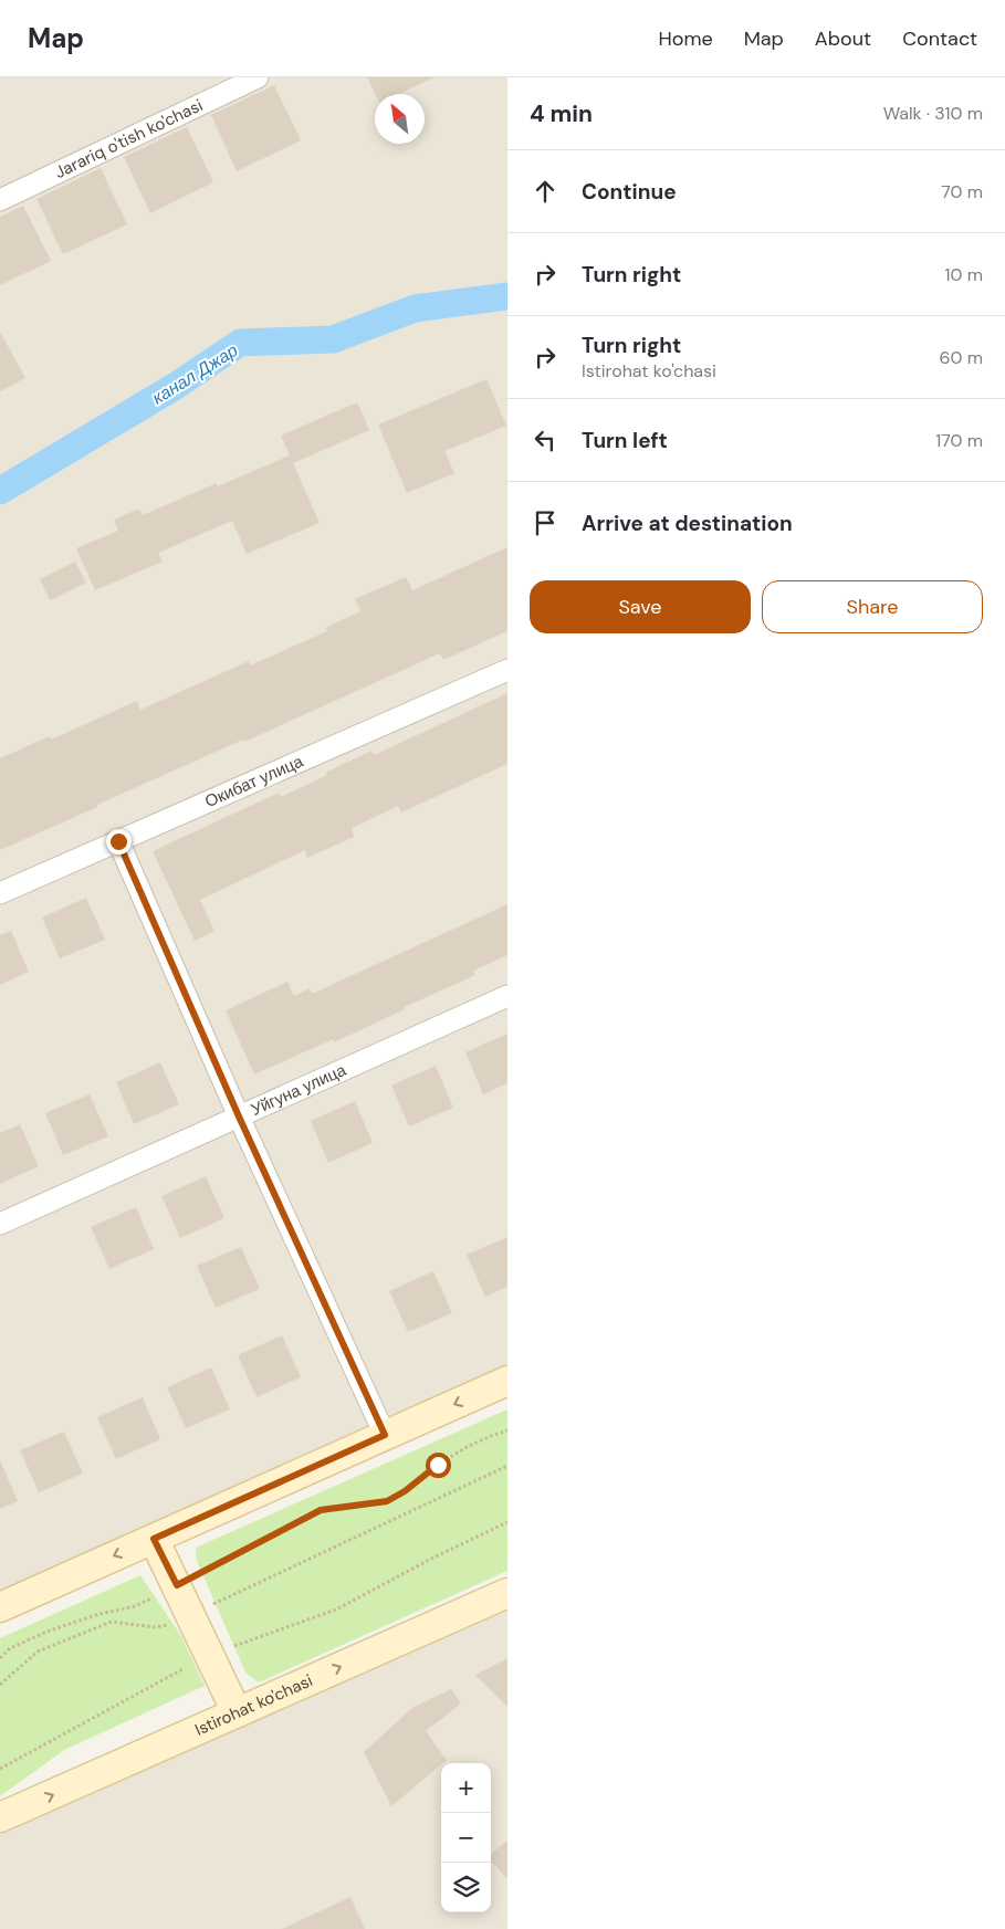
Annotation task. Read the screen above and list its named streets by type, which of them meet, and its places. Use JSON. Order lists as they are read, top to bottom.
{
  "streets": {
    "main road": ["Istirohat ko'chasi"],
    "street": ["Jarariq o'tish ko'chasi", "Окибат улица", "Уйгуна улица"]
  },
  "water": ["канал Джар"],
  "north": "top left",
  "page": {
    "header": "Map",
    "nav": [
      "Home",
      "Map",
      "About",
      "Contact"
    ],
    "heading": ["4 min", "Walk · 310 m"],
    "list": [
      ["Continue", "70 m"],
      ["Turn right", "10 m"],
      ["Turn right", "Istirohat ko'chasi", "60 m"],
      ["Turn left", "170 m"],
      "Arrive at destination"
    ],
    "buttons": ["Save", "Share"],
    "map_buttons": ["+", "−"]
  }
}
